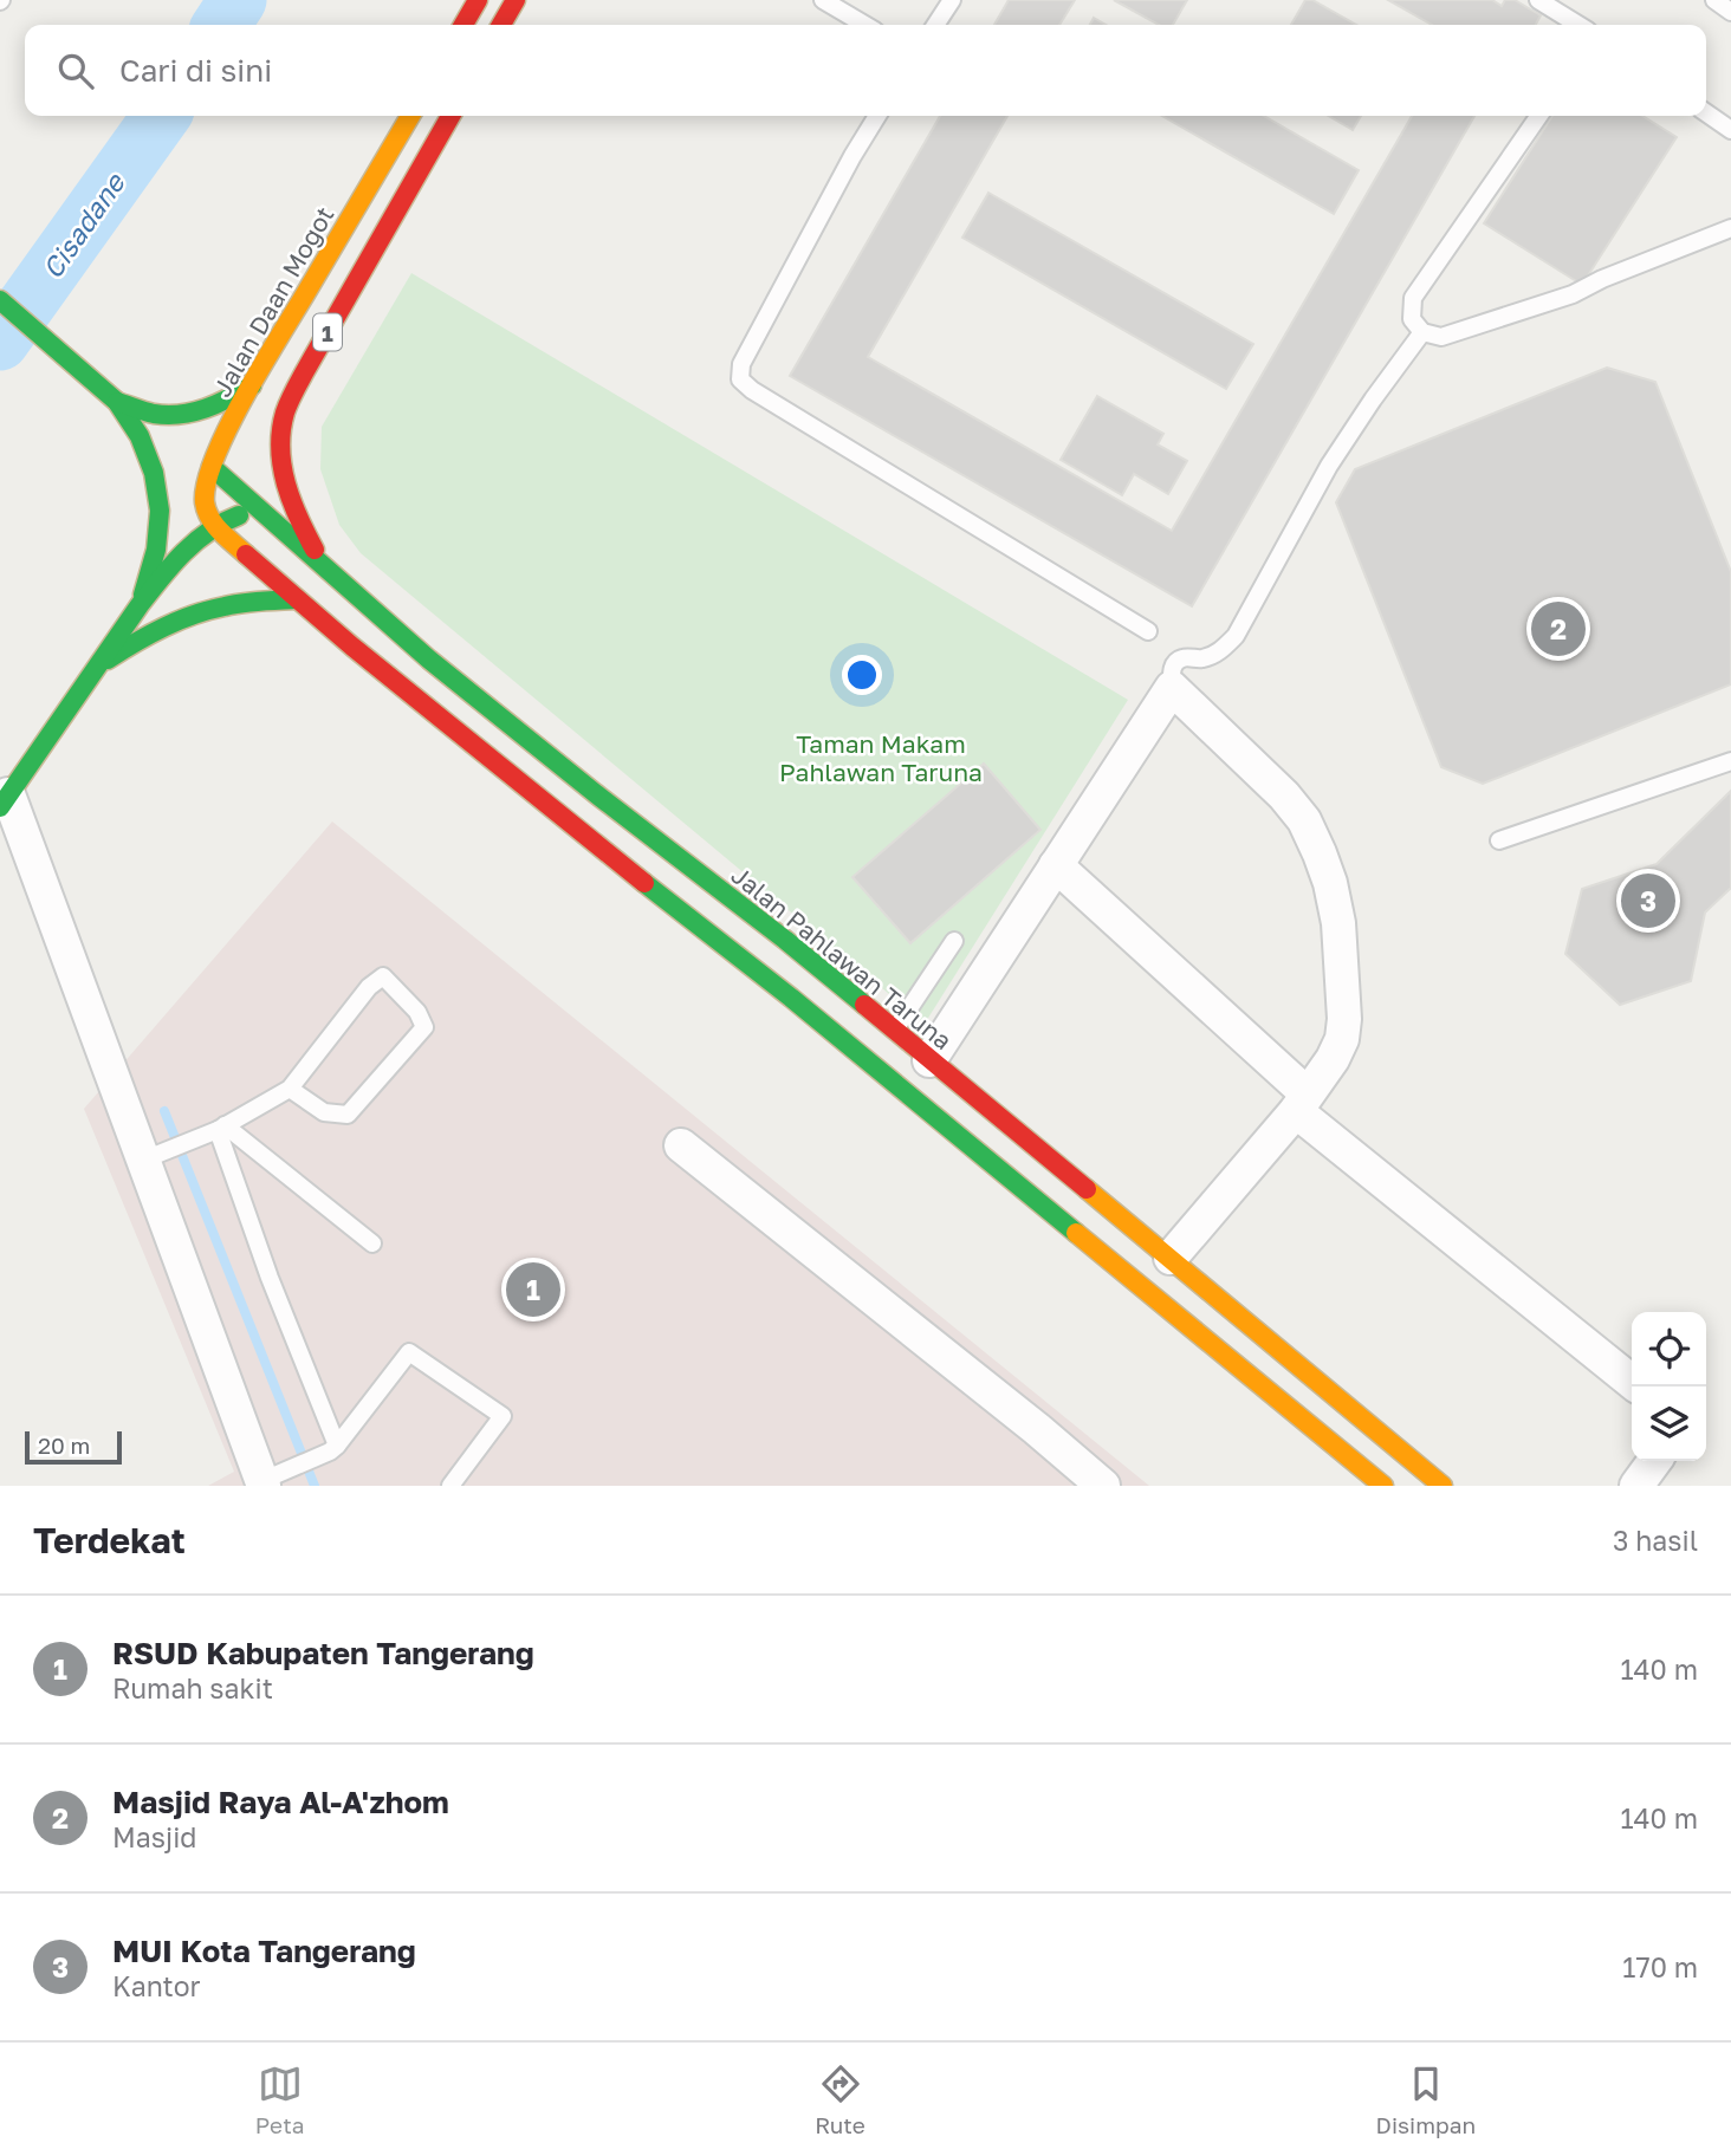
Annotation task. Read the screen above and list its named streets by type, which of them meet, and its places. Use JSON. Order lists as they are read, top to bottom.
{
  "streets": {
    "highway": ["Jalan Daan Mogot", "1", "Jalan Pahlawan Taruna"]
  },
  "crossings": [
    ["Jalan Daan Mogot", "Jalan Pahlawan Taruna"],
    ["1", "Jalan Pahlawan Taruna"]
  ],
  "water": ["Cisadane"],
  "parks": ["Taman Makam Pahlawan Taruna"],
  "scale_bar": "20 m",
  "page": {
    "search": "Cari di sini",
    "pins": ["2", "3", "1"],
    "scale": "20 m",
    "heading": ["Terdekat", "3 hasil"],
    "list": [
      {
        "mark": "1",
        "name": "RSUD Kabupaten Tangerang",
        "note": "Rumah sakit",
        "value": "140 m"
      },
      {
        "mark": "2",
        "name": "Masjid Raya Al-A'zhom",
        "note": "Masjid",
        "value": "140 m"
      },
      {
        "mark": "3",
        "name": "MUI Kota Tangerang",
        "note": "Kantor",
        "value": "170 m"
      }
    ],
    "nav": ["Peta", "Rute", "Disimpan"]
  }
}
